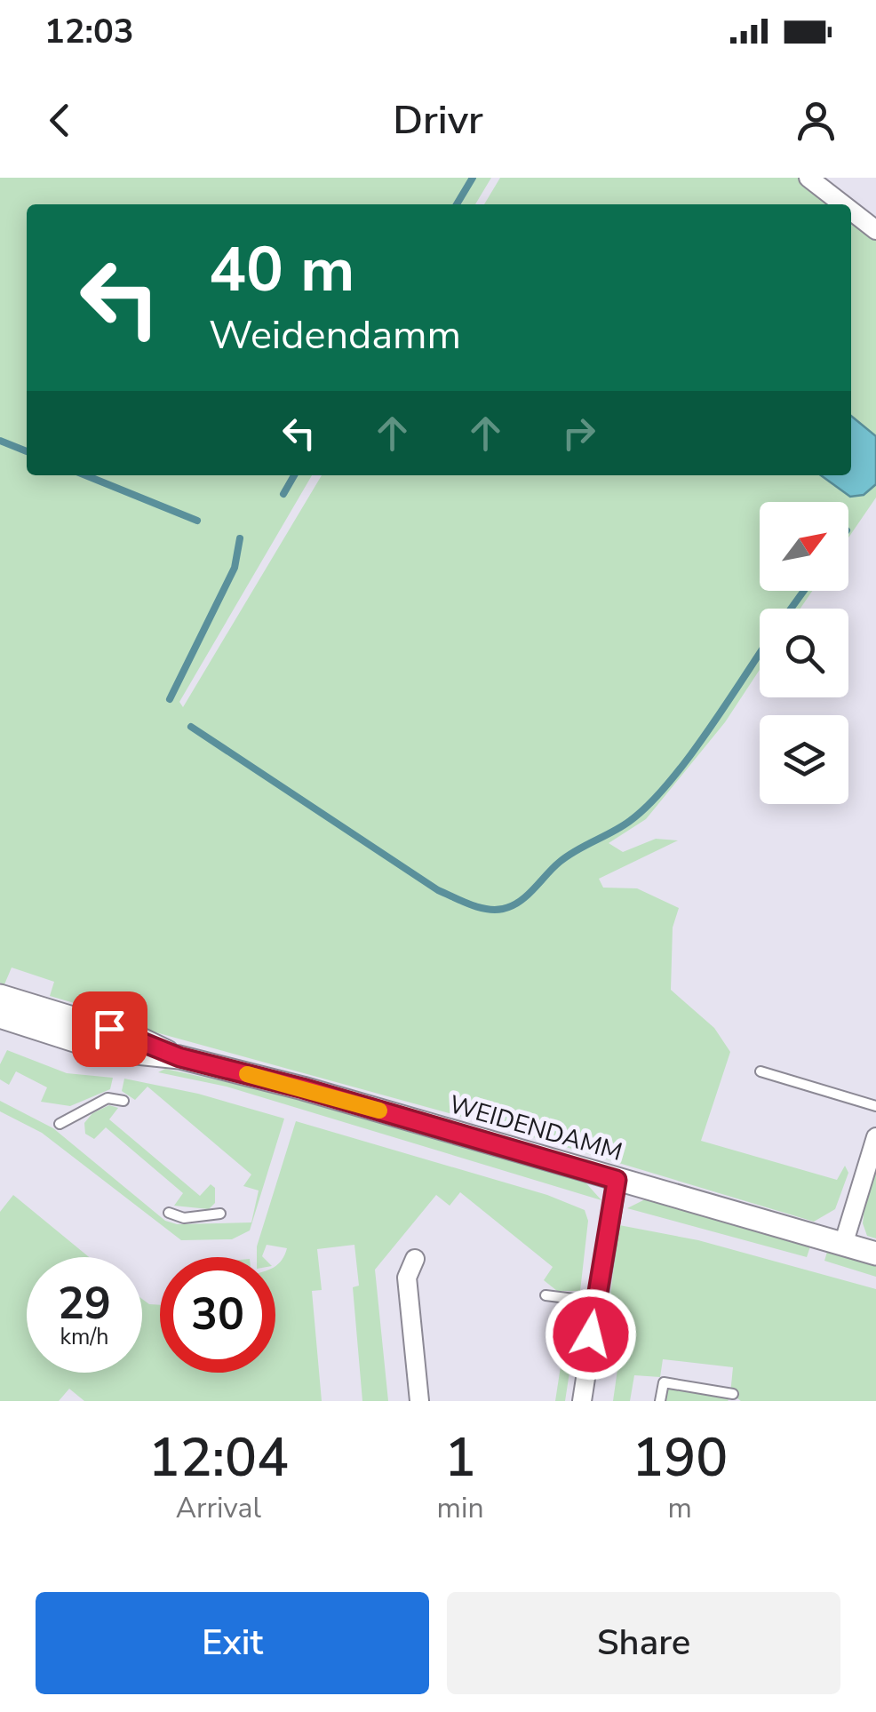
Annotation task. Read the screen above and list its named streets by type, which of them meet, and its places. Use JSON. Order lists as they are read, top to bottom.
{
  "streets": {
    "street": ["WEIDENDAMM"]
  },
  "north": "top right",
  "page": {
    "status": "12:03",
    "header": "Drivr",
    "turn": ["40 m", "Weidendamm"],
    "speed": "29 km/h",
    "limit": "30",
    "eta": [
      "12:04",
      "Arrival",
      "1",
      "min",
      "190",
      "m"
    ],
    "buttons": ["Exit", "Share"]
  }
}
